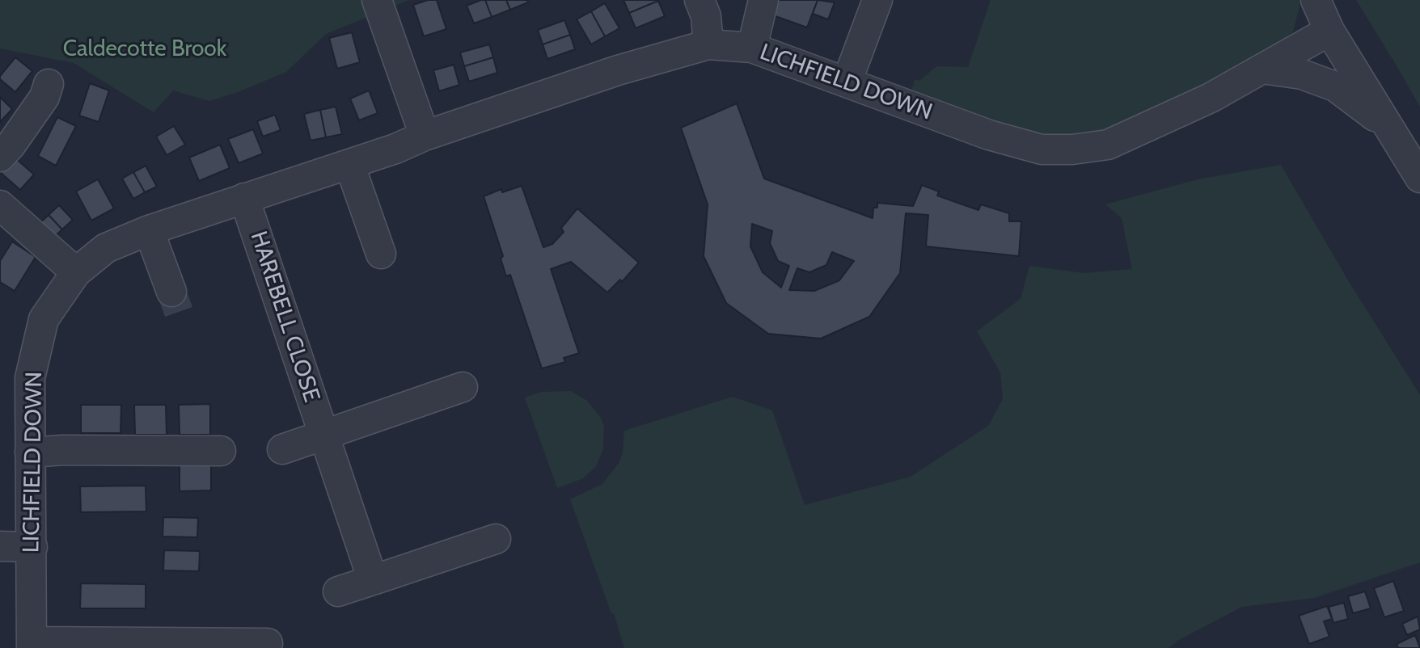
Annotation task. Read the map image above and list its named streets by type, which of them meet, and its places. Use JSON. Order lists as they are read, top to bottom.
{
  "streets": {
    "street": ["LICHFIELD DOWN", "HAREBELL CLOSE"]
  },
  "crossings": [
    ["LICHFIELD DOWN", "HAREBELL CLOSE"]
  ],
  "parks": ["Caldecotte Brook"]
}
